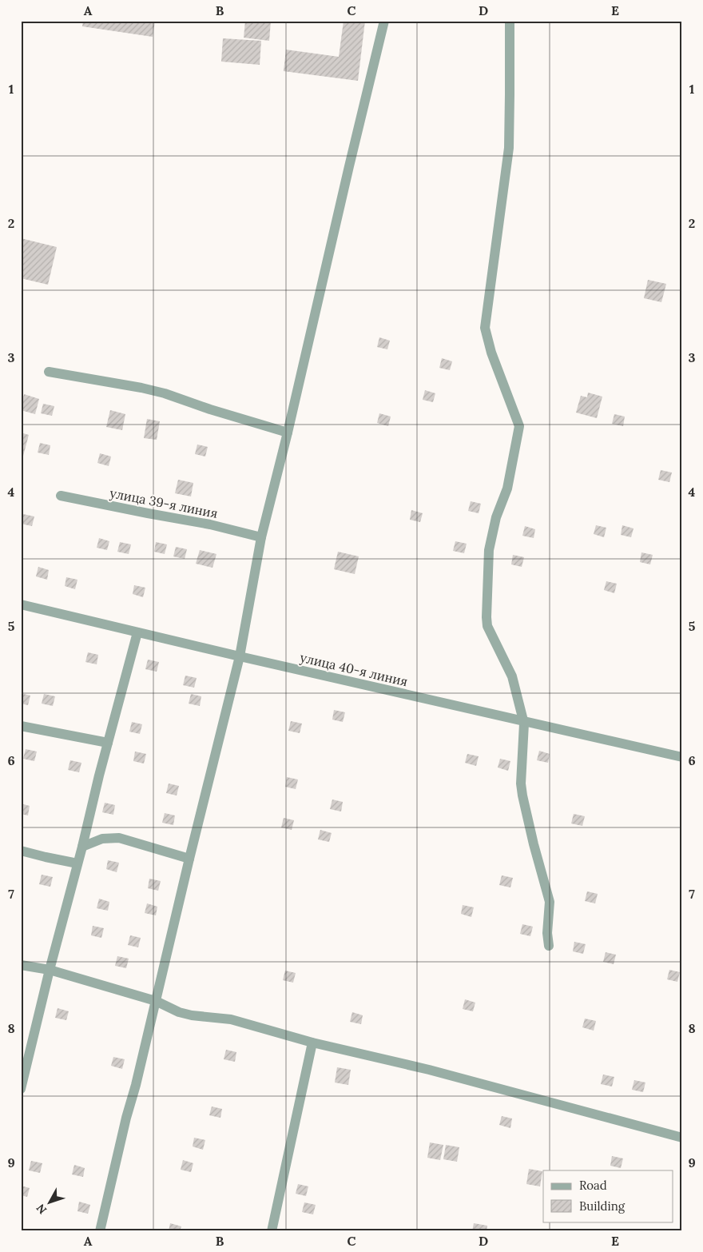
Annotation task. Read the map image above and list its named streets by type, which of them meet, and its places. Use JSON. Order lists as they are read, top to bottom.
{
  "streets": {
    "street": ["улица 39-я линия", "улица 40-я линия"]
  },
  "legend": ["Road", "Building"],
  "north": "bottom left",
  "grid": {
    "columns": [
      "A",
      "B",
      "C",
      "D",
      "E"
    ],
    "rows": [
      "1",
      "2",
      "3",
      "4",
      "5",
      "6",
      "7",
      "8",
      "9"
    ]
  }
}
